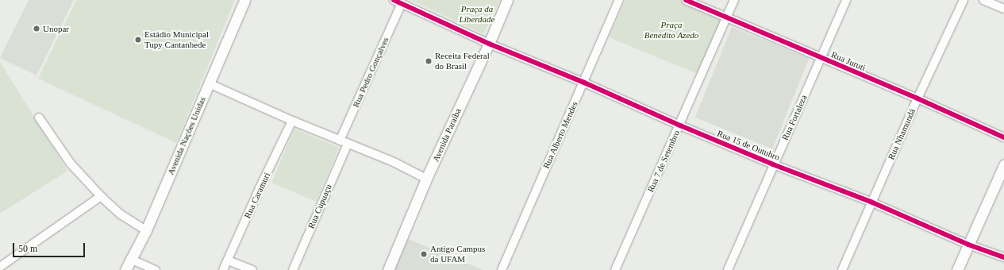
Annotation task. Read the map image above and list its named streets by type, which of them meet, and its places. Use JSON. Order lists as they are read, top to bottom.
{
  "streets": {
    "street": [
      "Rua Juruti",
      "Rua Pedro Gonçalves",
      "Rua Fortaleza",
      "Rua Nhamundá",
      "Avenida Paraíba",
      "Rua Alberto Mendes",
      "Avenida Nações Unidas",
      "Rua 15 de Outubro",
      "Rua 7 de Setembro",
      "Rua Caramuri",
      "Rua Cupuaçu"
    ]
  },
  "crossings": [
    ["Rua Juruti", "Rua Fortaleza"],
    ["Rua Juruti", "Rua Nhamundá"],
    ["Rua Juruti", "Rua 7 de Setembro"],
    ["Rua Pedro Gonçalves", "Rua 15 de Outubro"],
    ["Rua Fortaleza", "Rua 15 de Outubro"],
    ["Rua Nhamundá", "Rua 15 de Outubro"],
    ["Avenida Paraíba", "Rua 15 de Outubro"],
    ["Rua Alberto Mendes", "Rua 15 de Outubro"],
    ["Rua 15 de Outubro", "Rua 7 de Setembro"]
  ],
  "parks": ["Praça da Liberdade", "Praça Benedito Azedo"],
  "places": [
    "Unopar",
    "Estádio Municipal Tupy Cantanhede",
    "Receita Federal do Brasil",
    "Antigo Campus da UFAM"
  ],
  "scale_bar": "50 m"
}
